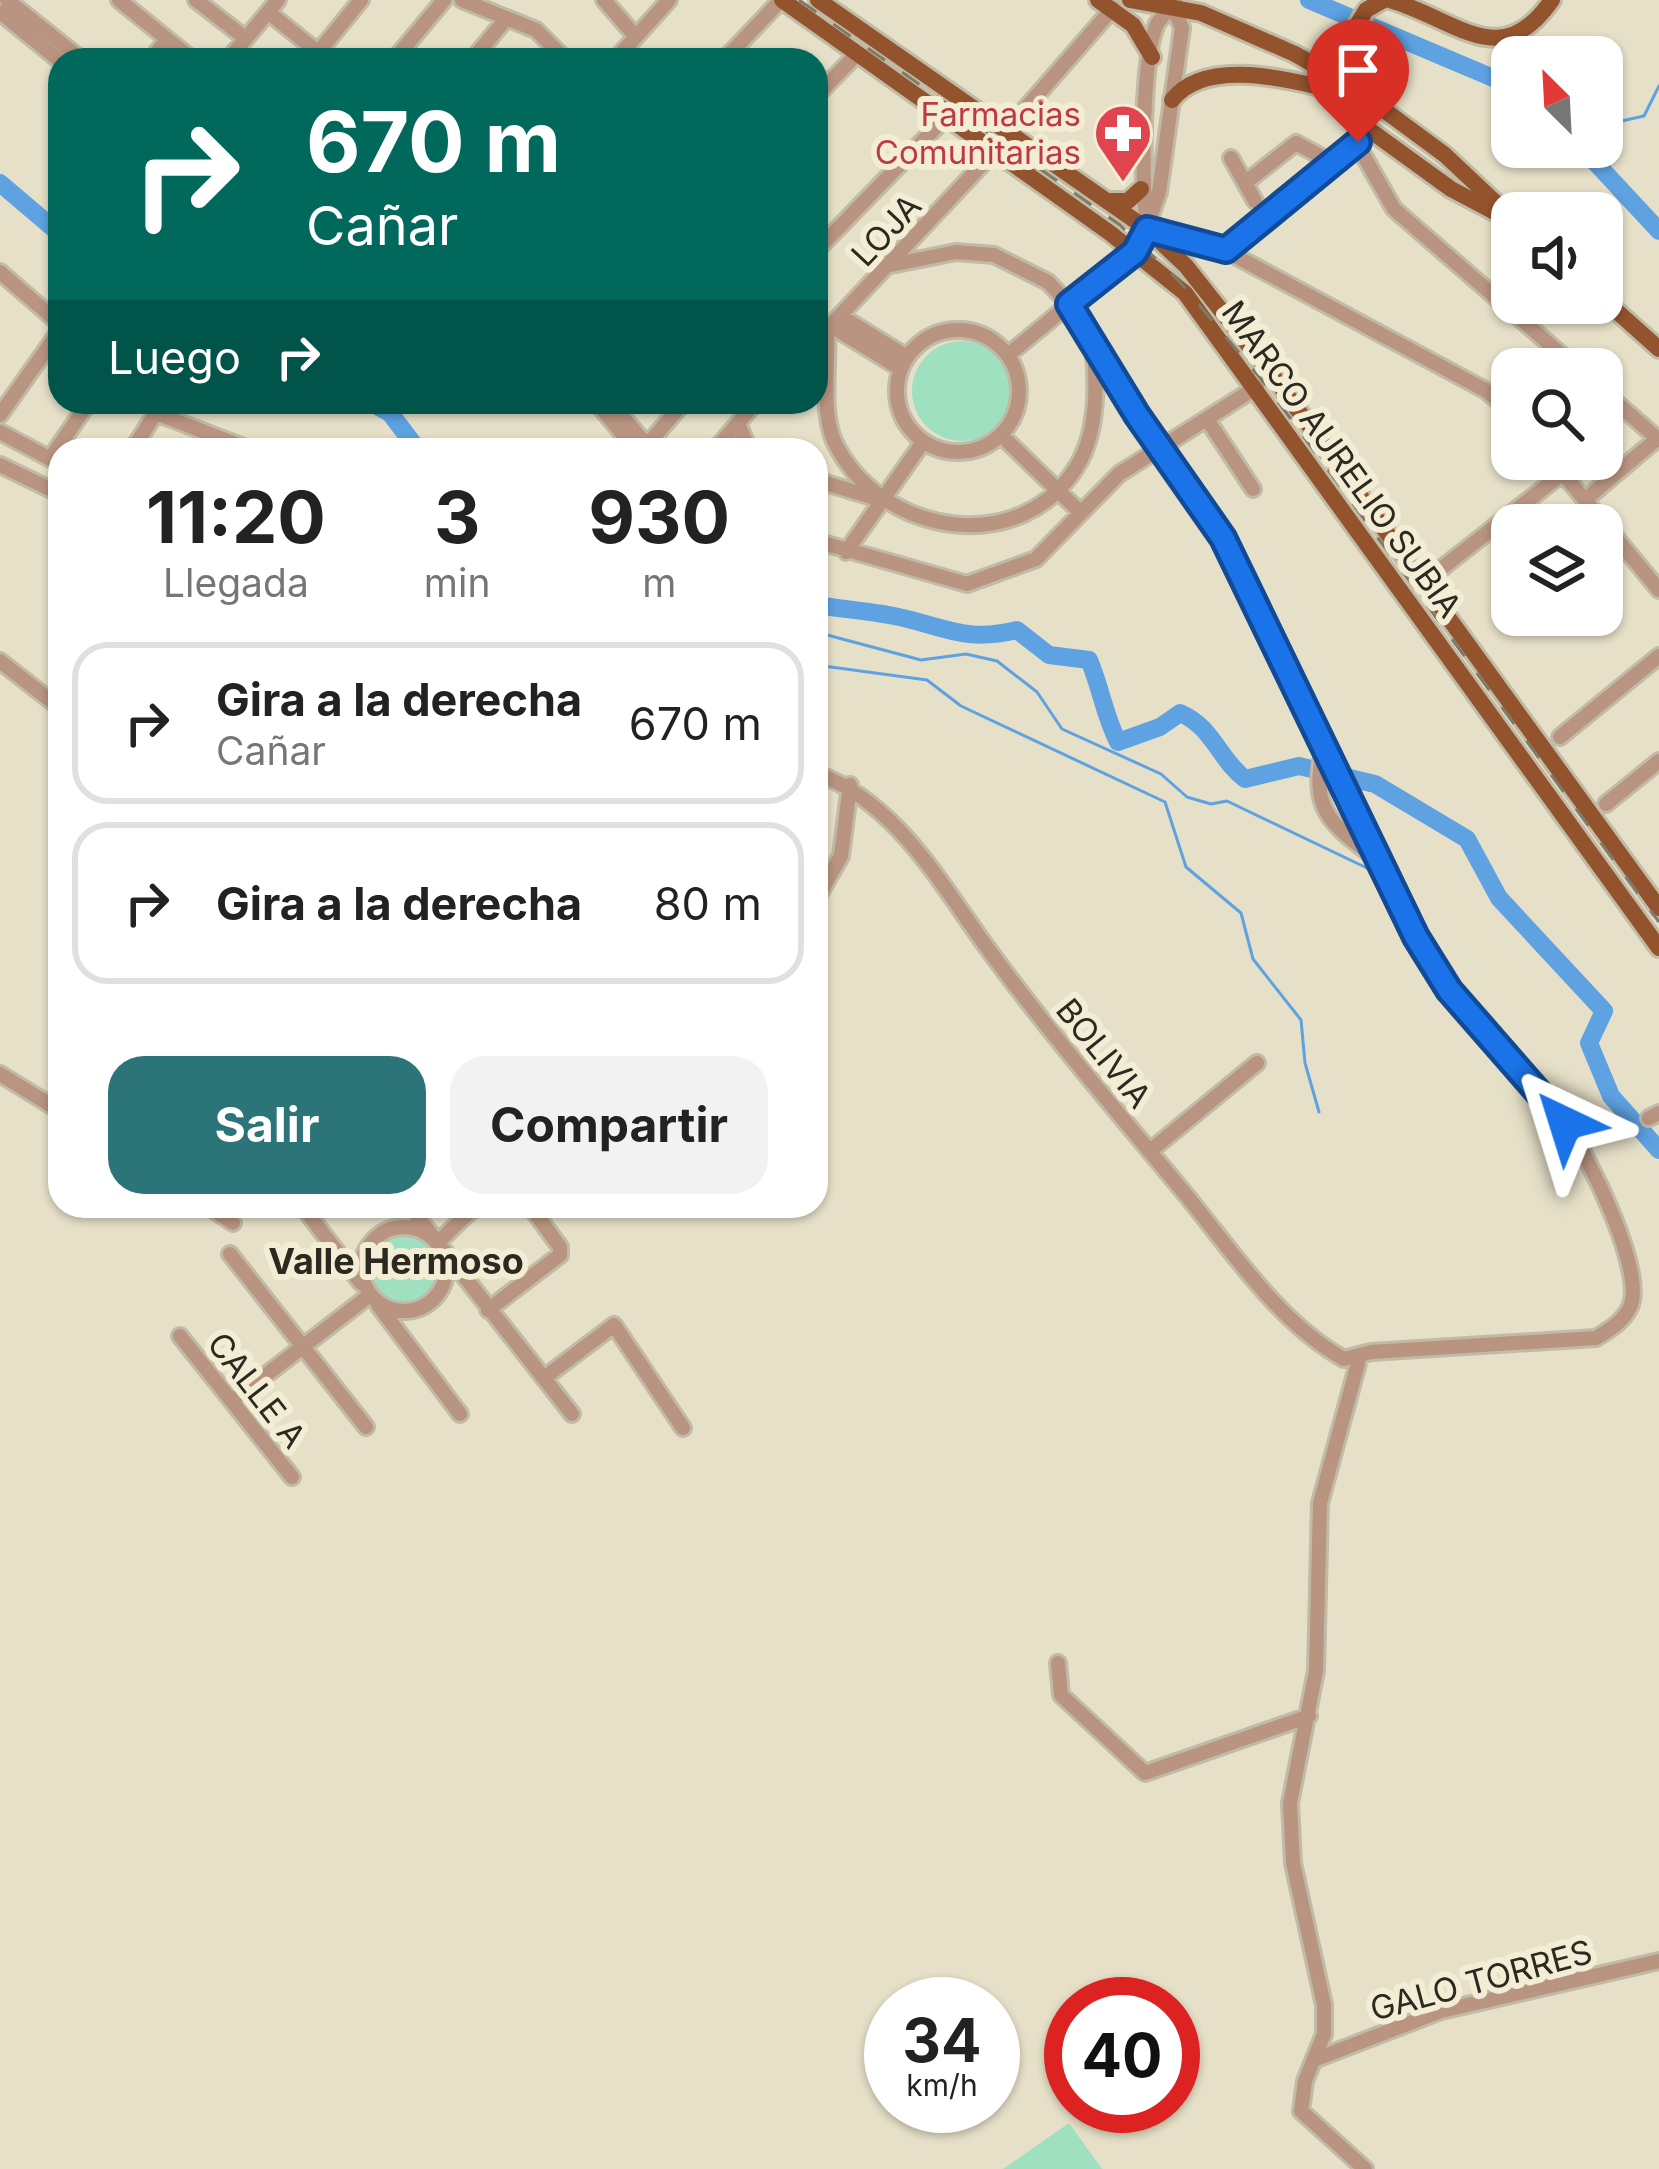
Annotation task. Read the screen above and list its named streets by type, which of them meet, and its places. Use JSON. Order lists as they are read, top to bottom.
{
  "streets": {
    "main road": ["MARCO AURELIO SUBIA"],
    "street": [
      "LOJA",
      "BOLIVIA",
      "CALLE A",
      "GALO TORRES"
    ]
  },
  "crossings": [
    ["LOJA", "MARCO AURELIO SUBIA"]
  ],
  "districts": ["Valle Hermoso"],
  "places": {
    "pharmacy": ["Farmacias Comunitarias"]
  },
  "north": "top left",
  "page": {
    "turn": ["670 m", "Cañar"],
    "then": "Luego",
    "eta": [
      "11:20",
      "Llegada",
      "3",
      "min",
      "930",
      "m"
    ],
    "list": [
      {
        "name": "Gira a la derecha",
        "note": "Cañar",
        "value": "670 m"
      },
      {
        "name": "Gira a la derecha",
        "value": "80 m"
      }
    ],
    "buttons": ["Salir", "Compartir"],
    "speed": "34 km/h",
    "limit": "40"
  }
}
